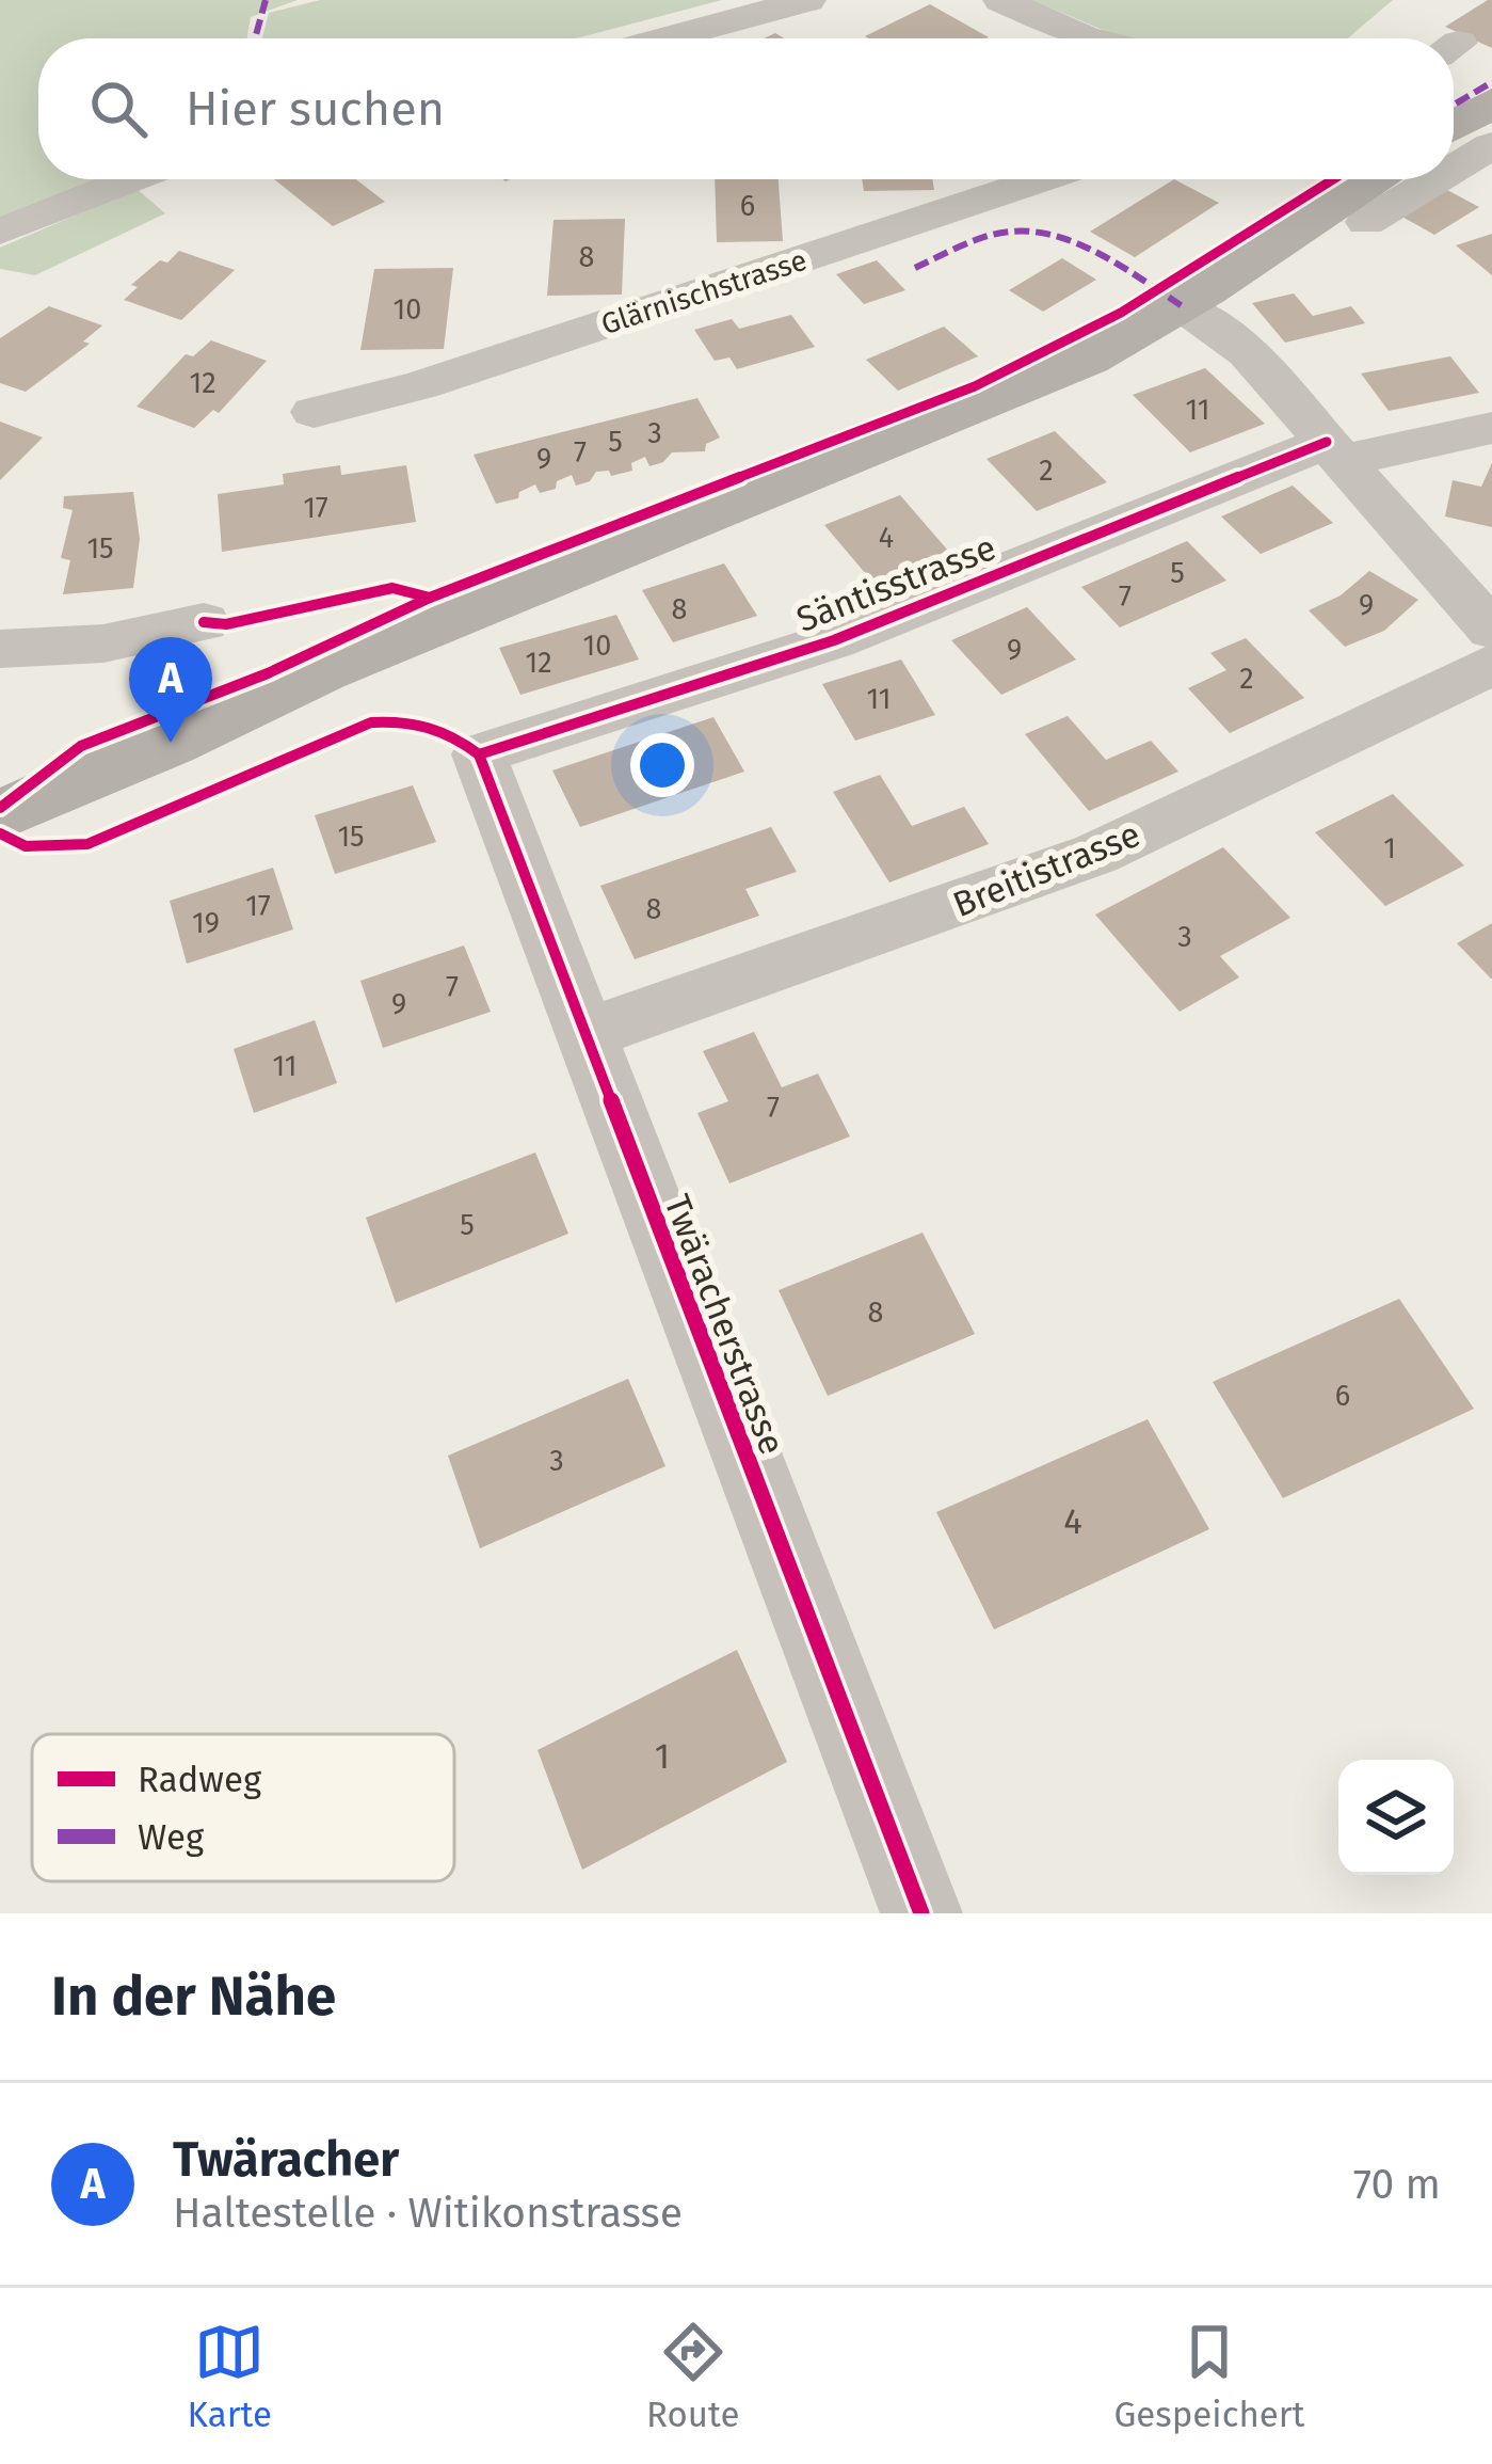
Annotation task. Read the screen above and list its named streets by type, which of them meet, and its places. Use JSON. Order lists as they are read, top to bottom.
{
  "streets": {
    "street": [
      "Glärnischstrasse",
      "Säntisstrasse",
      "Breitistrasse",
      "Twäracherstrasse"
    ]
  },
  "crossings": [
    ["Säntisstrasse", "Twäracherstrasse"],
    ["Breitistrasse", "Twäracherstrasse"]
  ],
  "house_numbers": [
    "6",
    "8",
    "10",
    "12",
    "11",
    "3",
    "5",
    "7",
    "9",
    "2",
    "17",
    "4",
    "15",
    "5",
    "7",
    "9",
    "8",
    "10",
    "9",
    "12",
    "2",
    "11",
    "15",
    "1",
    "17",
    "8",
    "19",
    "3",
    "7",
    "9",
    "11",
    "7",
    "5",
    "8",
    "6",
    "3",
    "4",
    "1"
  ],
  "legend": ["Radweg", "Weg"],
  "page": {
    "search": "Hier suchen",
    "pins": "A",
    "heading": "In der Nähe",
    "list": [
      {
        "mark": "A",
        "name": "Twäracher",
        "note": "Haltestelle · Witikonstrasse",
        "value": "70 m"
      }
    ],
    "nav": ["Karte", "Route", "Gespeichert"]
  }
}
